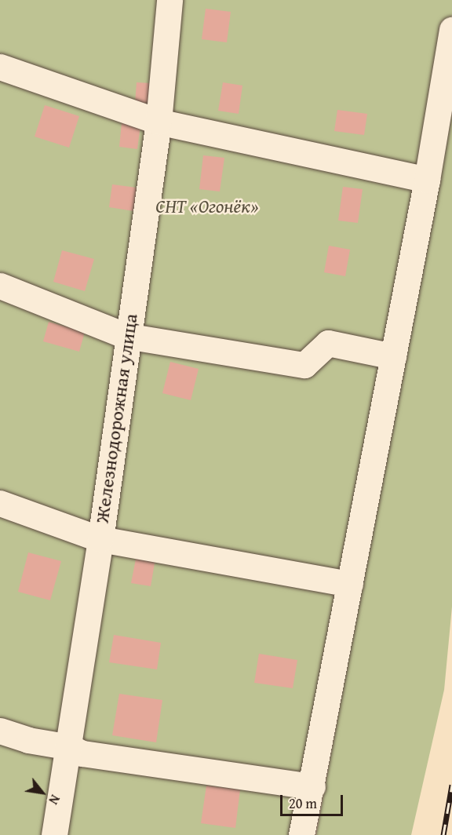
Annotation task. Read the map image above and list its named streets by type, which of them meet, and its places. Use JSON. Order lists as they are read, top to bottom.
{
  "streets": {
    "street": ["Железнодорожная улица"]
  },
  "parks": ["СНТ «Огонёк»"],
  "scale_bar": "20 m",
  "north": "bottom right"
}
